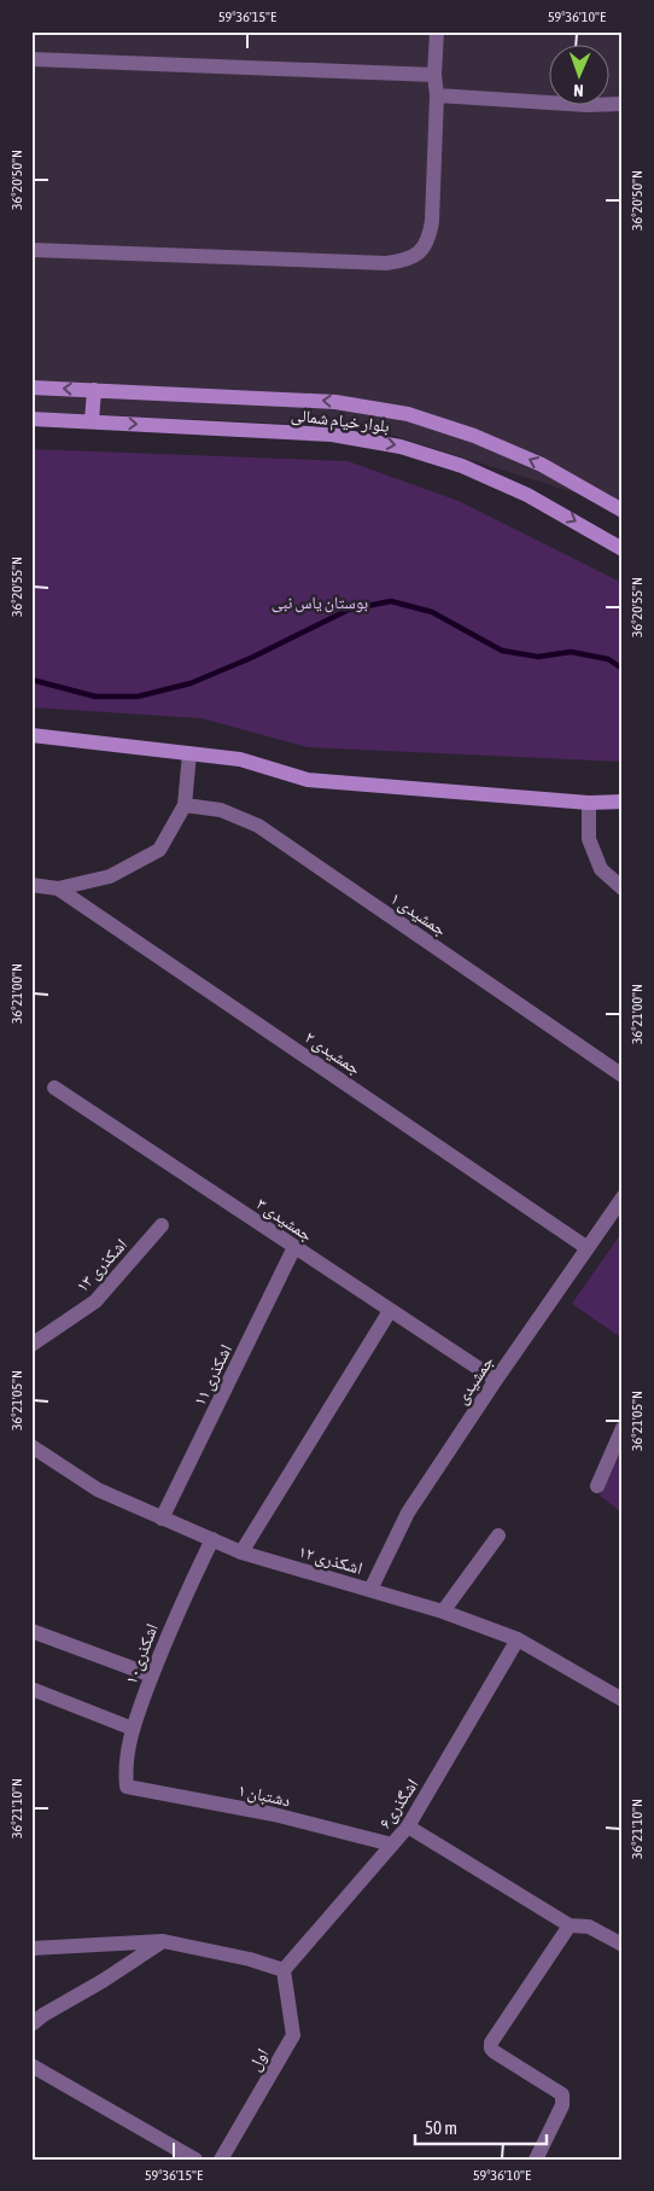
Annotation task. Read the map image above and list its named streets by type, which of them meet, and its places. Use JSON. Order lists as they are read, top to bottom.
{
  "streets": {
    "street": [
      "بلوار خیام شمالی",
      "جمشیدی ۱",
      "جمشیدی ۲",
      "جمشیدی ۳",
      "اشکذری ۱۳",
      "اشکذری ۱۱",
      "جمشیدی",
      "اشکذری ۱۲",
      "اشکذری۱۰",
      "دشتبان ۱",
      "اشگذری۶",
      "اول"
    ]
  },
  "crossings": [
    ["جمشیدی ۲", "جمشیدی"],
    ["جمشیدی ۳", "اشکذری ۱۱"],
    ["جمشیدی ۳", "جمشیدی"],
    ["اشکذری ۱۱", "اشکذری ۱۲"],
    ["جمشیدی", "اشکذری ۱۲"],
    ["اشکذری ۱۲", "اشکذری۱۰"],
    ["اشکذری ۱۲", "اشگذری۶"],
    ["اشکذری۱۰", "دشتبان ۱"],
    ["دشتبان ۱", "اشگذری۶"],
    ["اشگذری۶", "اول"]
  ],
  "parks": ["بوستان یاس نبی"],
  "scale_bar": "50 m",
  "north": "bottom",
  "coordinates": [
    "59°36'15\"E",
    "59°36'10\"E",
    "36°20'50\"N",
    "36°20'55\"N",
    "36°21'00\"N",
    "36°21'05\"N",
    "36°21'10\"N"
  ]
}
